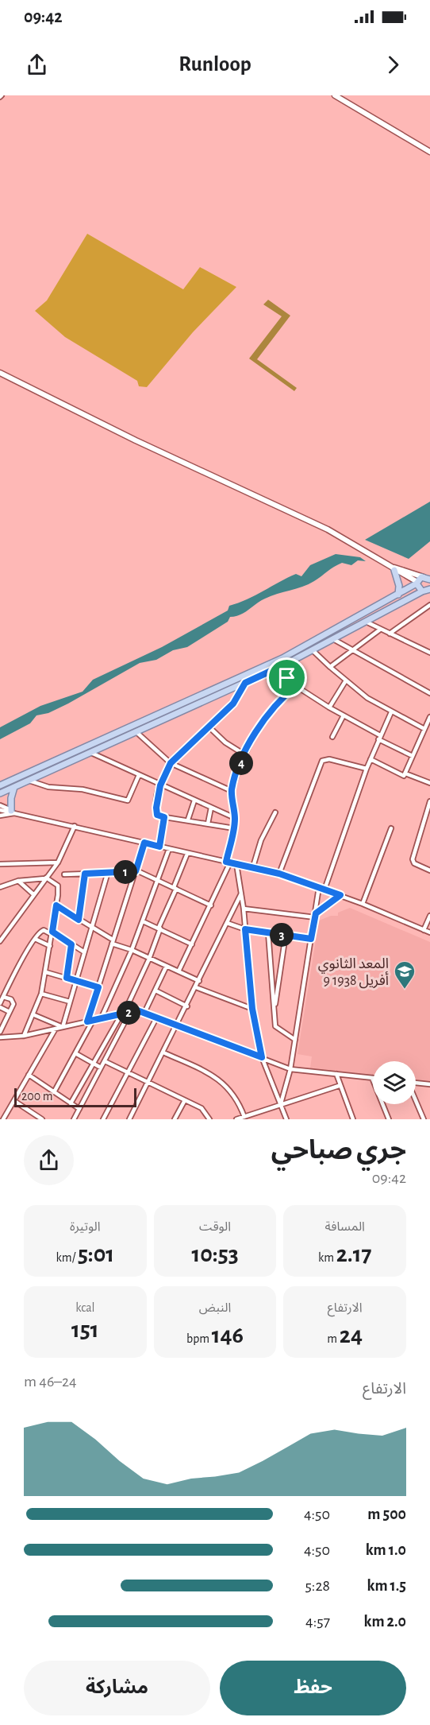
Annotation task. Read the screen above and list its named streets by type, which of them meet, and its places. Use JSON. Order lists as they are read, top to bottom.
{
  "places": {
    "school or university": ["المعد الثانوي 9 أفريل 1938"]
  },
  "scale_bar": "200 m",
  "page": {
    "status": "09:42",
    "header": "Runloop",
    "pins": [
      "4",
      "1",
      "3",
      "2"
    ],
    "scale": "200 m",
    "heading": ["جري صباحي", "09:42"],
    "stats": [
      ["المسافة", "2.17 km"],
      ["الوقت", "10:53"],
      ["الوتيرة", "5:01 /km"],
      ["الارتفاع", "24 m"],
      ["النبض", "146 bpm"],
      ["kcal", "151"]
    ],
    "chart": ["الارتفاع", "24–46 m"],
    "list": [
      {
        "name": "500 m",
        "note": "4:50"
      },
      {
        "name": "1.0 km",
        "note": "4:50"
      },
      {
        "name": "1.5 km",
        "note": "5:28"
      },
      {
        "name": "2.0 km",
        "note": "4:57"
      }
    ],
    "buttons": ["حفظ", "مشاركة"]
  }
}
